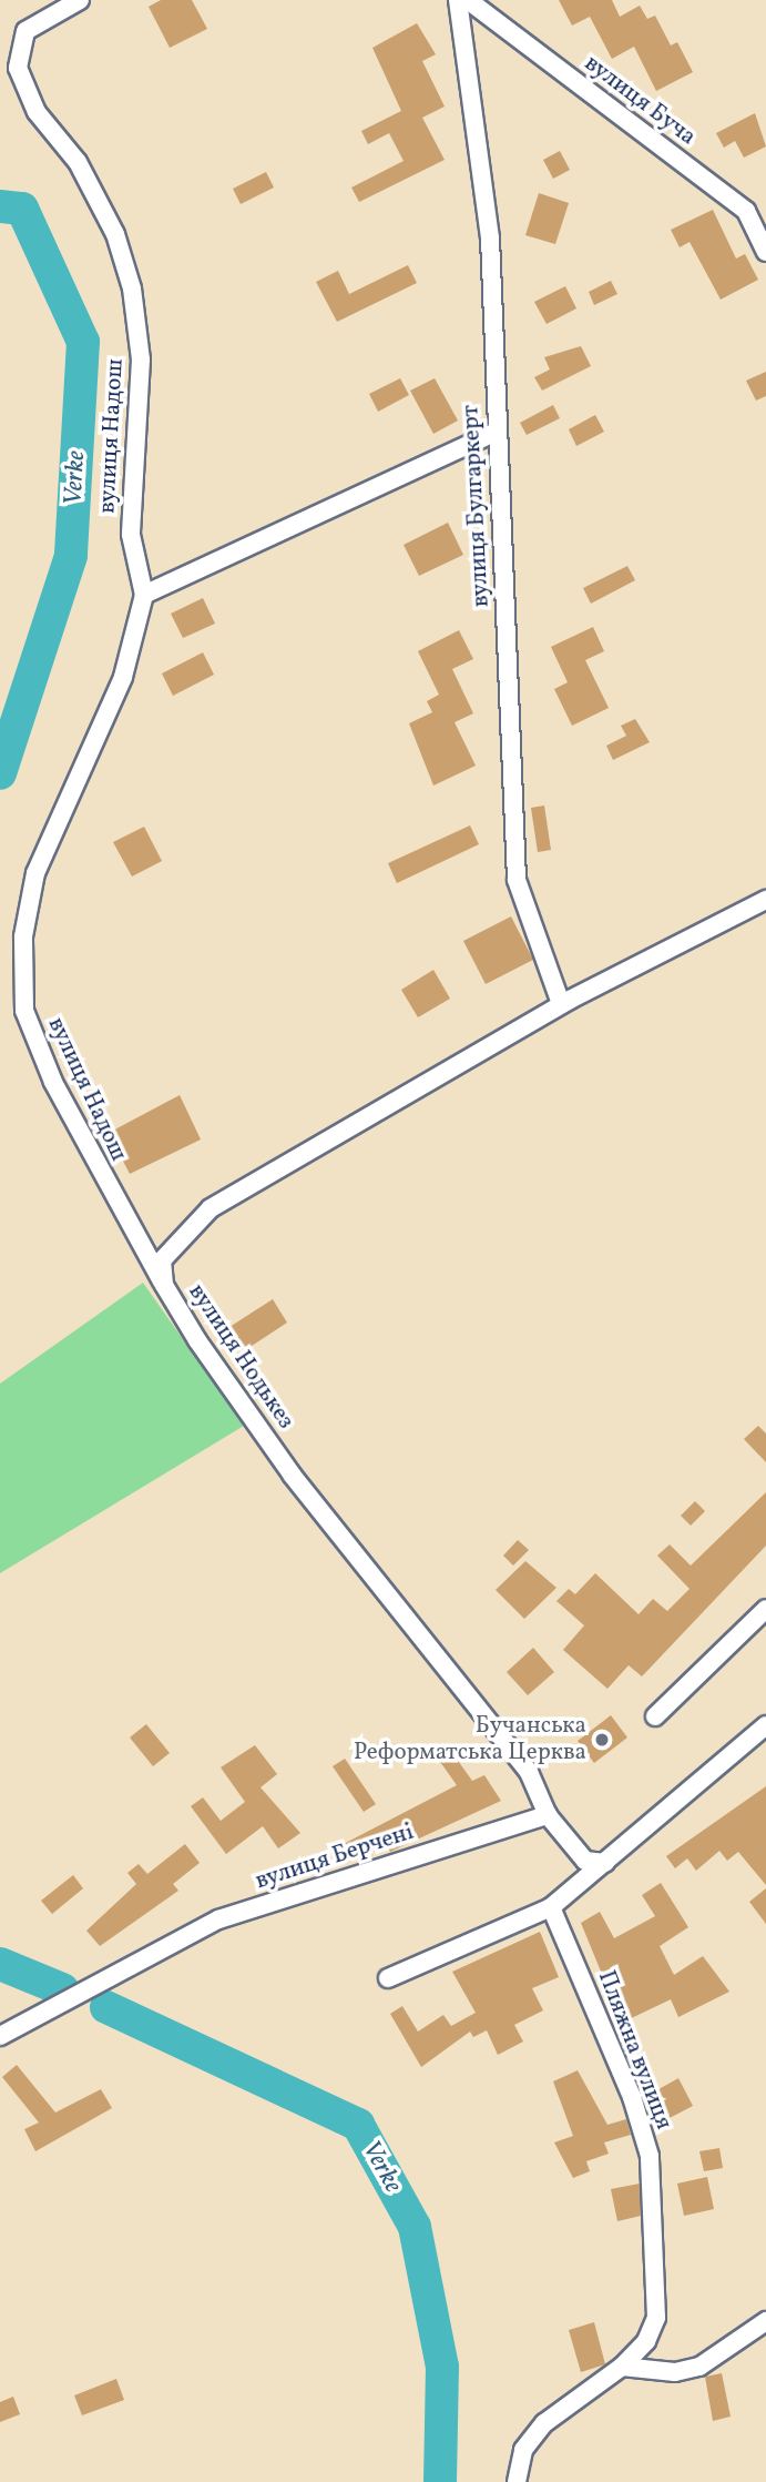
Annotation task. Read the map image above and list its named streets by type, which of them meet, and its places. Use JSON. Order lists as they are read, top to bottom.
{
  "streets": {
    "street": [
      "вулиця Буча",
      "вулиця Надош",
      "вулиця Булгаркерт",
      "вулиця Нодькез",
      "вулиця Берчені",
      "Пляжна вулиця"
    ]
  },
  "crossings": [
    ["вулиця Надош", "вулиця Нодькез"],
    ["вулиця Булгаркерт", "вулиця Нодькез"],
    ["вулиця Нодькез", "вулиця Берчені"]
  ],
  "water": ["Verke"],
  "places": ["Бучанська Реформатська Церква"]
}
